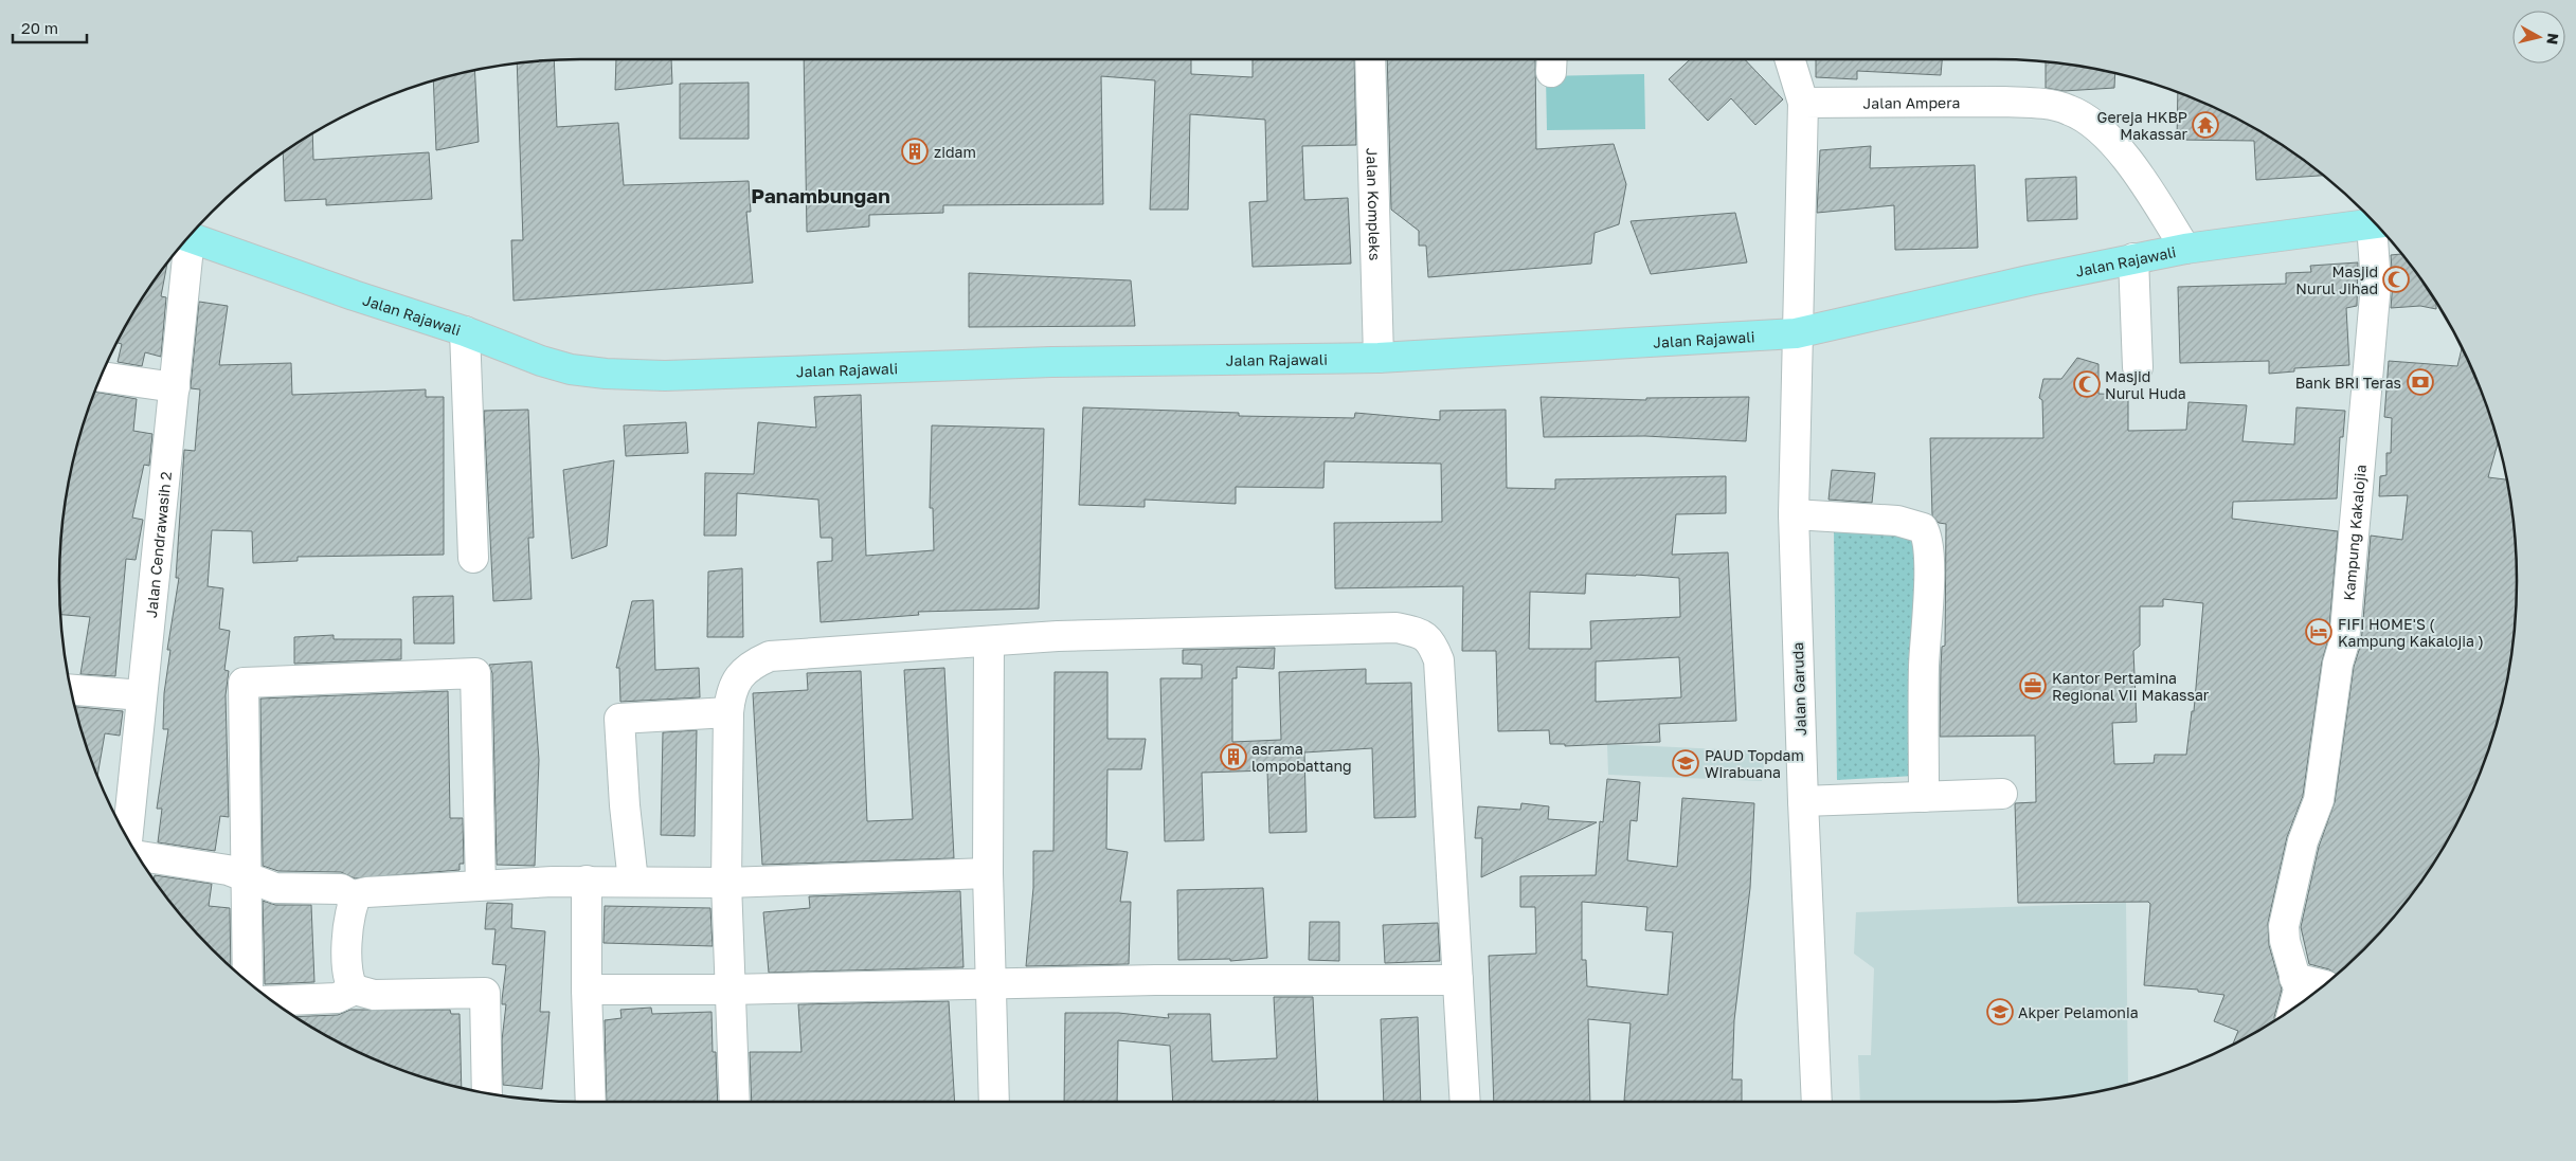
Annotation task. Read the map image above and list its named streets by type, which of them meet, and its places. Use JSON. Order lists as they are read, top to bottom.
{
  "streets": {
    "main road": ["Jalan Rajawali"],
    "street": [
      "Jalan Ampera",
      "Jalan Kompleks",
      "Kampung Kakalojia",
      "Jalan Cendrawasih 2",
      "Jalan Garuda"
    ]
  },
  "crossings": [
    ["Jalan Ampera", "Jalan Rajawali"],
    ["Jalan Kompleks", "Jalan Rajawali"],
    ["Jalan Rajawali", "Jalan Garuda"]
  ],
  "districts": ["Panambungan"],
  "places": {
    "temple": ["Gereja HKBP Makassar"],
    "building": ["zidam", "asrama lompobattang"],
    "mosque": ["Masjid Nurul Jihad", "Masjid Nurul Huda"],
    "bank": ["Bank BRI Teras"],
    "hotel": ["FIFI HOME'S ( Kampung Kakalojia )"],
    "office": ["Kantor Pertamina Regional VII Makassar"],
    "school or university": ["PAUD Topdam Wirabuana", "Akper Pelamonia"]
  },
  "scale_bar": "20 m",
  "north": "right"
}
